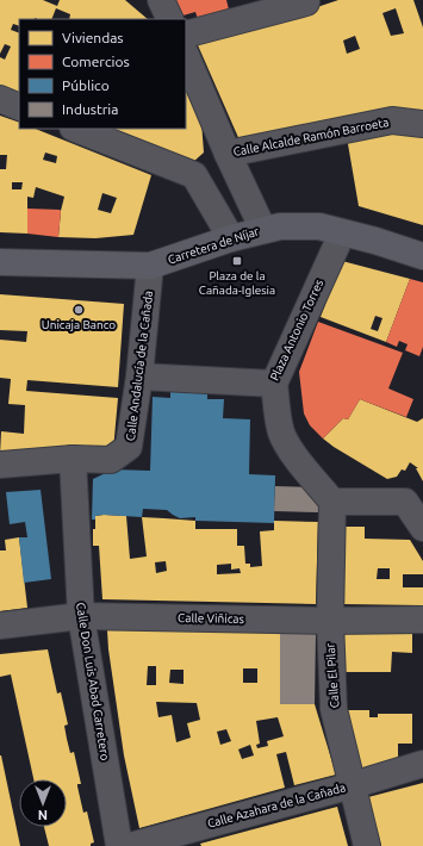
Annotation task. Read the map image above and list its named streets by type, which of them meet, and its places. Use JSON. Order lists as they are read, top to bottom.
{
  "streets": {
    "main road": ["Carretera de Níjar"],
    "street": [
      "Calle Alcalde Ramón Barroeta",
      "Plaza Antonio Torres",
      "Calle Andalucía de la Cañada",
      "Calle Viñicas",
      "Calle El Pilar",
      "Calle Don Luis Abad Carretero",
      "Calle Azahara de la Cañada"
    ]
  },
  "crossings": [
    ["Carretera de Níjar", "Plaza Antonio Torres"],
    ["Carretera de Níjar", "Calle Andalucía de la Cañada"],
    ["Plaza Antonio Torres", "Calle Andalucía de la Cañada"],
    ["Calle Andalucía de la Cañada", "Calle Don Luis Abad Carretero"],
    ["Calle Viñicas", "Calle El Pilar"],
    ["Calle Viñicas", "Calle Don Luis Abad Carretero"],
    ["Calle El Pilar", "Calle Azahara de la Cañada"]
  ],
  "places": {
    "transit": ["Plaza de la Cañada-Iglesia"],
    "other": ["Unicaja Banco"]
  },
  "legend": [
    "Viviendas",
    "Comercios",
    "Público",
    "Industria"
  ],
  "north": "bottom"
}
